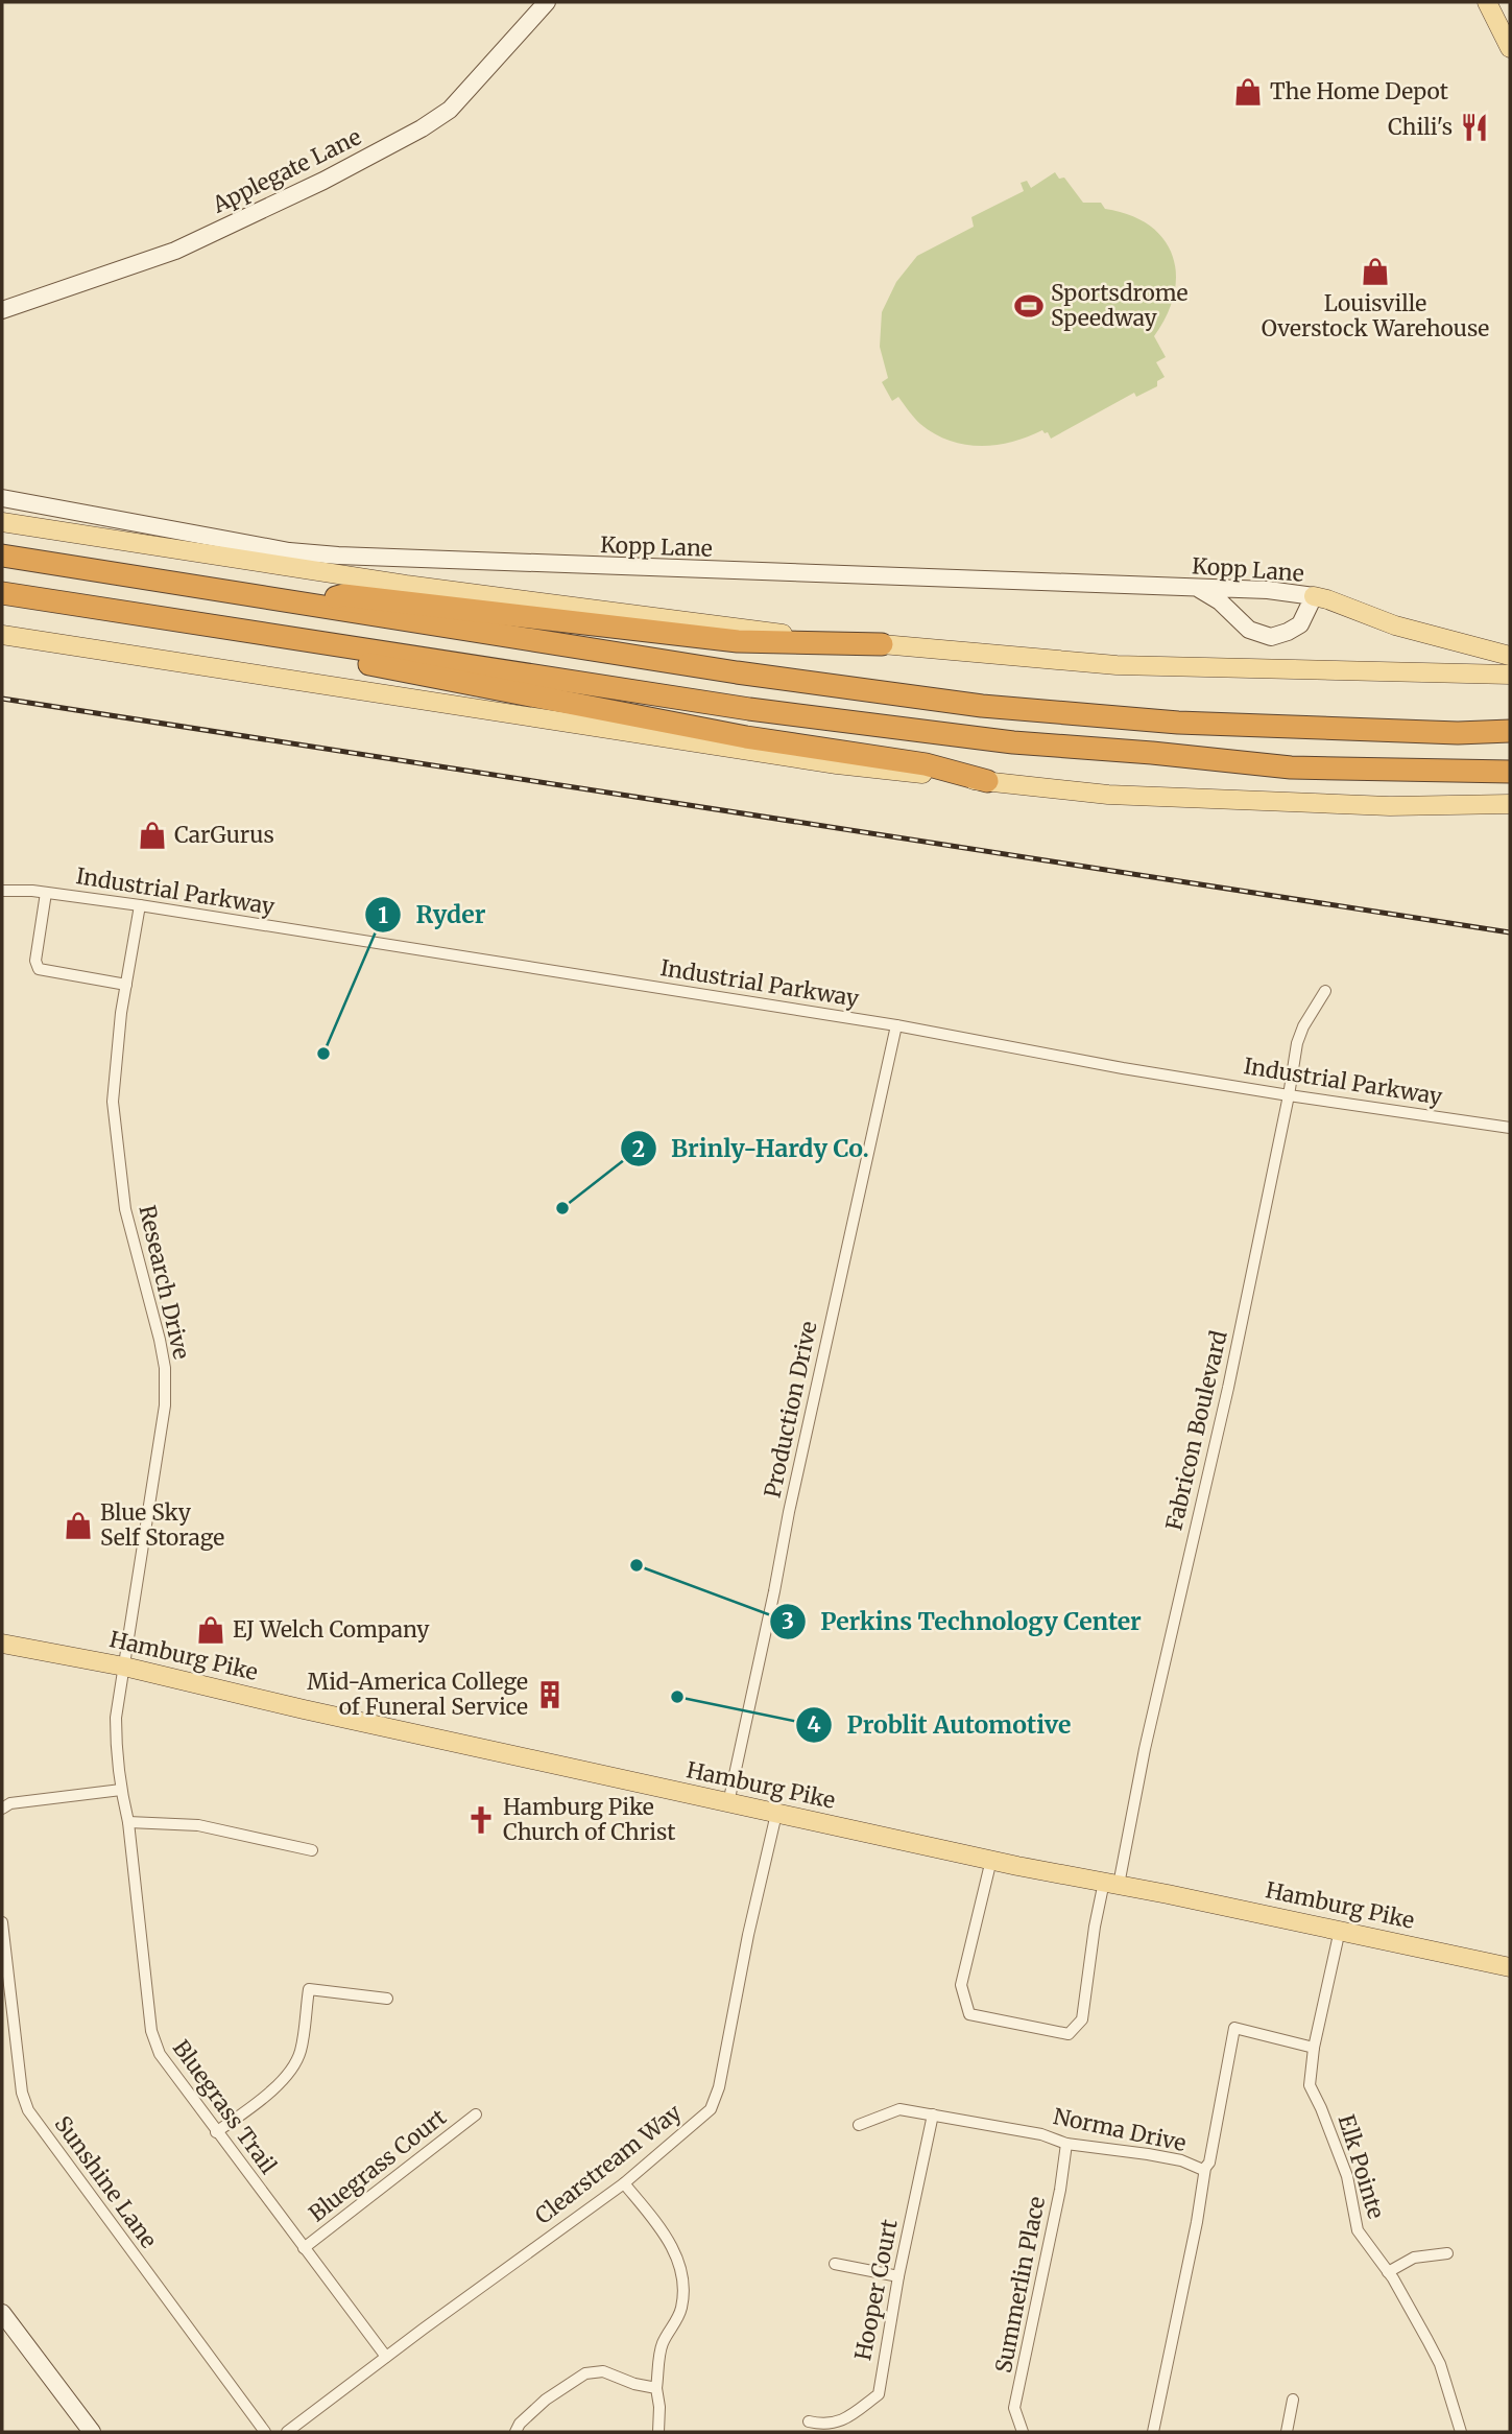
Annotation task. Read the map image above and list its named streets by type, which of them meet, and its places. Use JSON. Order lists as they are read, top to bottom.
{
  "streets": {
    "main road": ["Hamburg Pike"],
    "street": [
      "Applegate Lane",
      "Kopp Lane",
      "Industrial Parkway",
      "Research Drive",
      "Production Drive",
      "Fabricon Boulevard",
      "Bluegrass Trail",
      "Norma Drive",
      "Clearstream Way",
      "Bluegrass Court",
      "Elk Pointe",
      "Sunshine Lane",
      "Summerlin Place",
      "Hooper Court"
    ]
  },
  "crossings": [
    ["Industrial Parkway", "Research Drive"],
    ["Industrial Parkway", "Production Drive"],
    ["Industrial Parkway", "Fabricon Boulevard"],
    ["Research Drive", "Hamburg Pike"],
    ["Research Drive", "Bluegrass Trail"],
    ["Production Drive", "Hamburg Pike"],
    ["Fabricon Boulevard", "Hamburg Pike"],
    ["Hamburg Pike", "Bluegrass Trail"],
    ["Hamburg Pike", "Clearstream Way"],
    ["Hamburg Pike", "Elk Pointe"],
    ["Bluegrass Trail", "Clearstream Way"],
    ["Bluegrass Trail", "Bluegrass Court"],
    ["Norma Drive", "Elk Pointe"],
    ["Norma Drive", "Summerlin Place"],
    ["Norma Drive", "Hooper Court"]
  ],
  "places": {
    "shop": [
      "The Home Depot",
      "Louisville Overstock Warehouse",
      "CarGurus",
      "Blue Sky Self Storage",
      "EJ Welch Company"
    ],
    "restaurant": ["Chili's"],
    "sports": ["Sportsdrome Speedway"],
    "other": [
      "Ryder",
      "Brinly-Hardy Co.",
      "Perkins Technology Center",
      "Problit Automotive"
    ],
    "building": ["Mid-America College of Funeral Service"],
    "church": ["Hamburg Pike Church of Christ"]
  }
}
